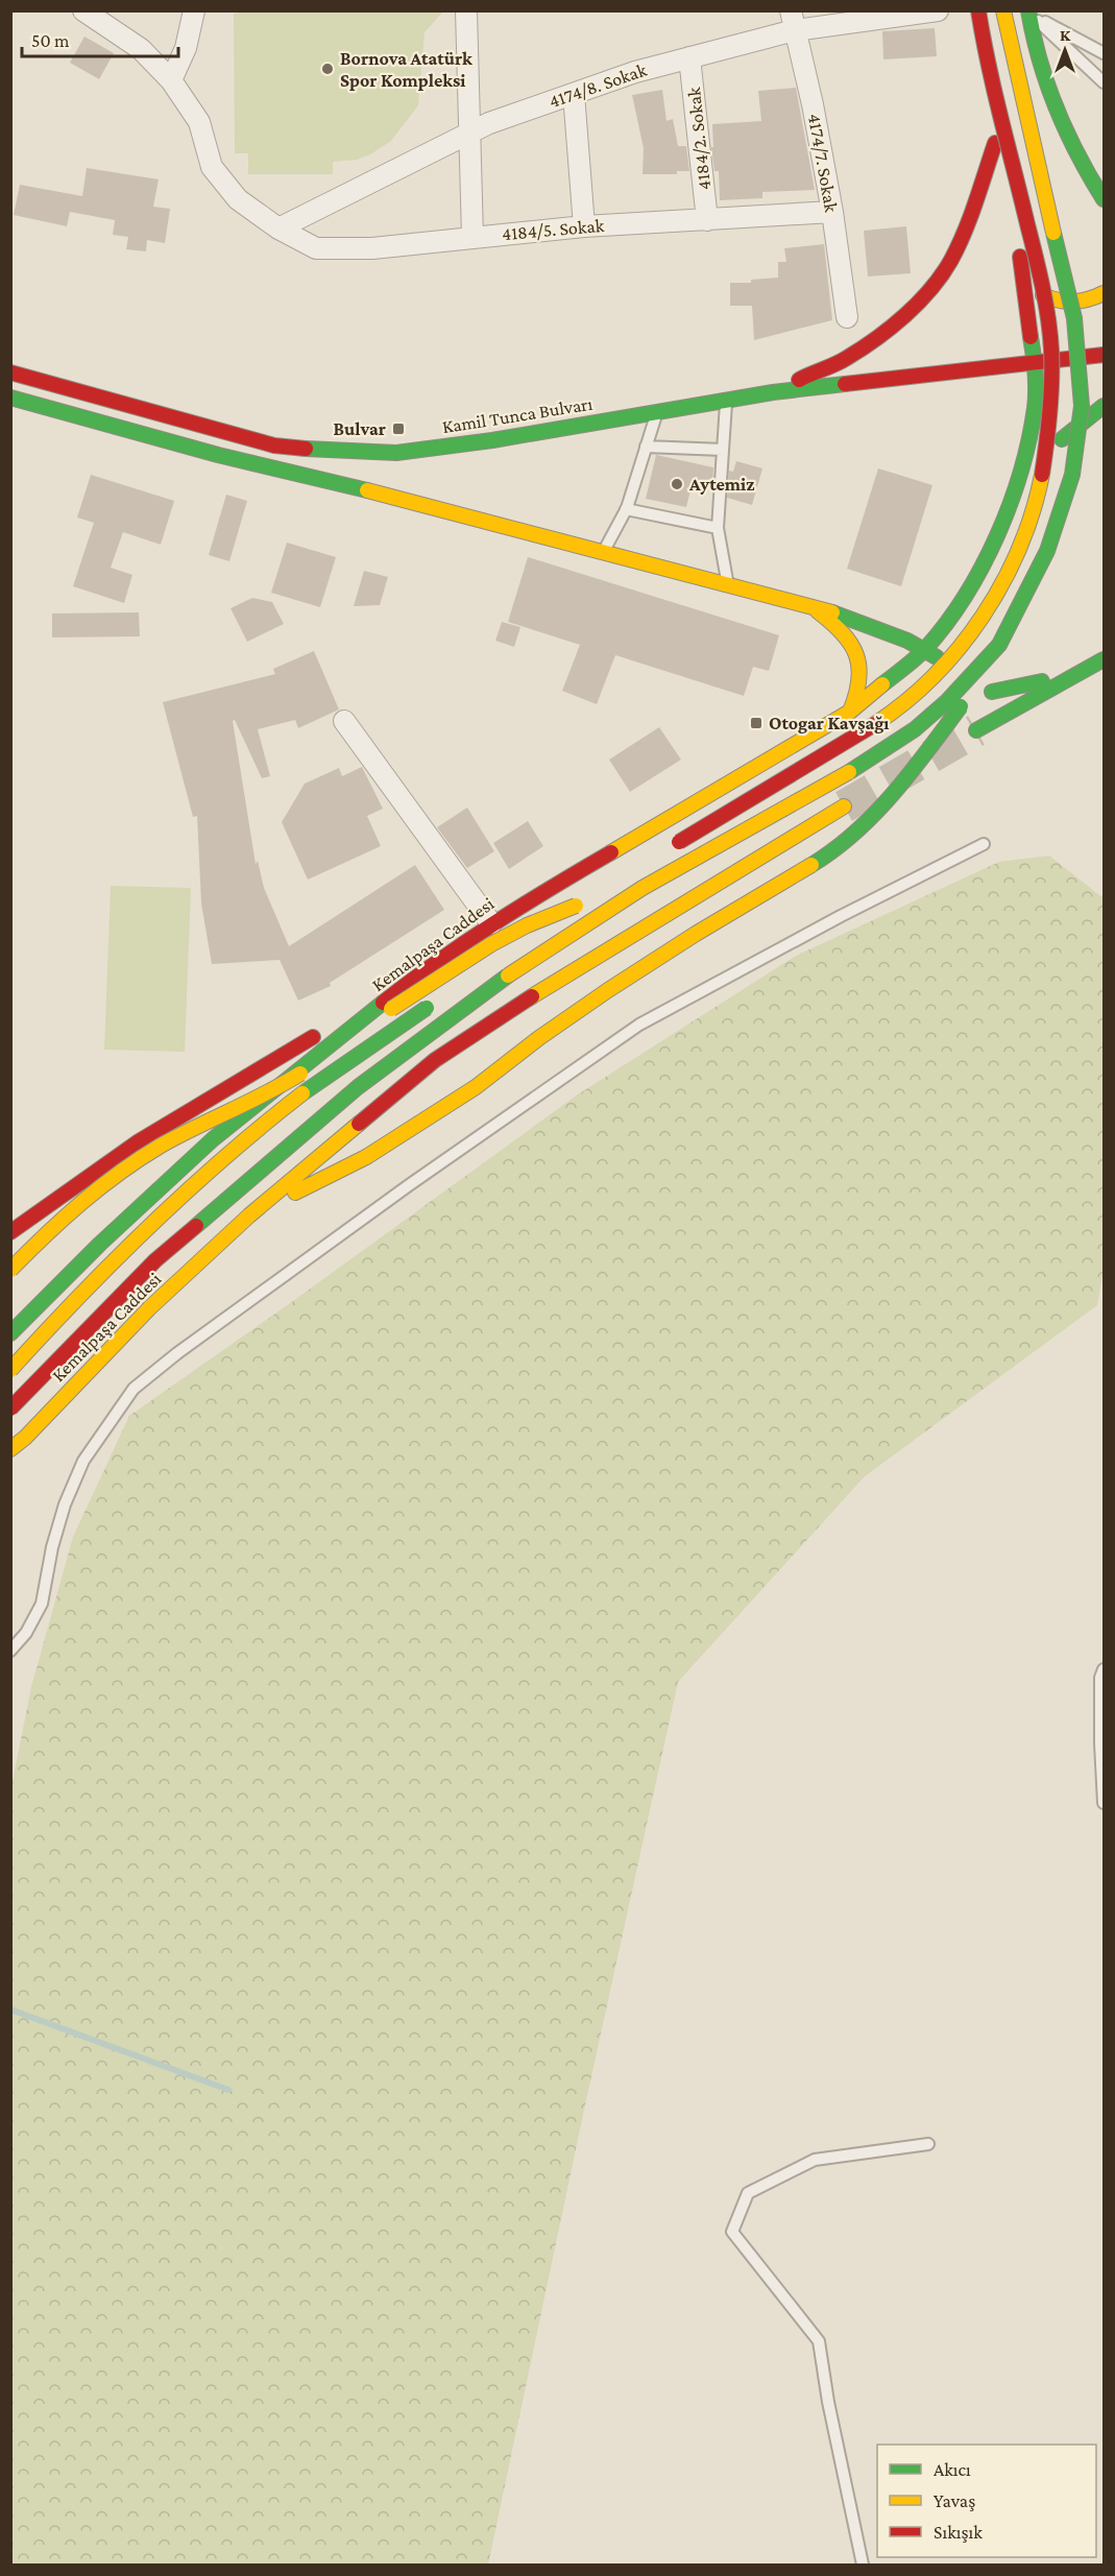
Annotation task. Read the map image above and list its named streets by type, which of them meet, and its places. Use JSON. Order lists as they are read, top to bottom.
{
  "streets": {
    "main road": ["Kamil Tunca Bulvarı", "Kemalpaşa Caddesi"],
    "street": [
      "4174/8. Sokak",
      "4184/2. Sokak",
      "4174/7. Sokak",
      "4184/5. Sokak"
    ]
  },
  "crossings": [
    ["4174/8. Sokak", "4184/2. Sokak"],
    ["4174/8. Sokak", "4174/7. Sokak"],
    ["4174/8. Sokak", "4184/5. Sokak"],
    ["4184/2. Sokak", "4184/5. Sokak"],
    ["4174/7. Sokak", "4184/5. Sokak"]
  ],
  "places": {
    "other": ["Bornova Atatürk Spor Kompleksi", "Aytemiz"],
    "transit": ["Bulvar", "Otogar Kavşağı"]
  },
  "legend": ["Akıcı", "Yavaş", "Sıkışık"],
  "scale_bar": "50 m",
  "north": "top"
}
